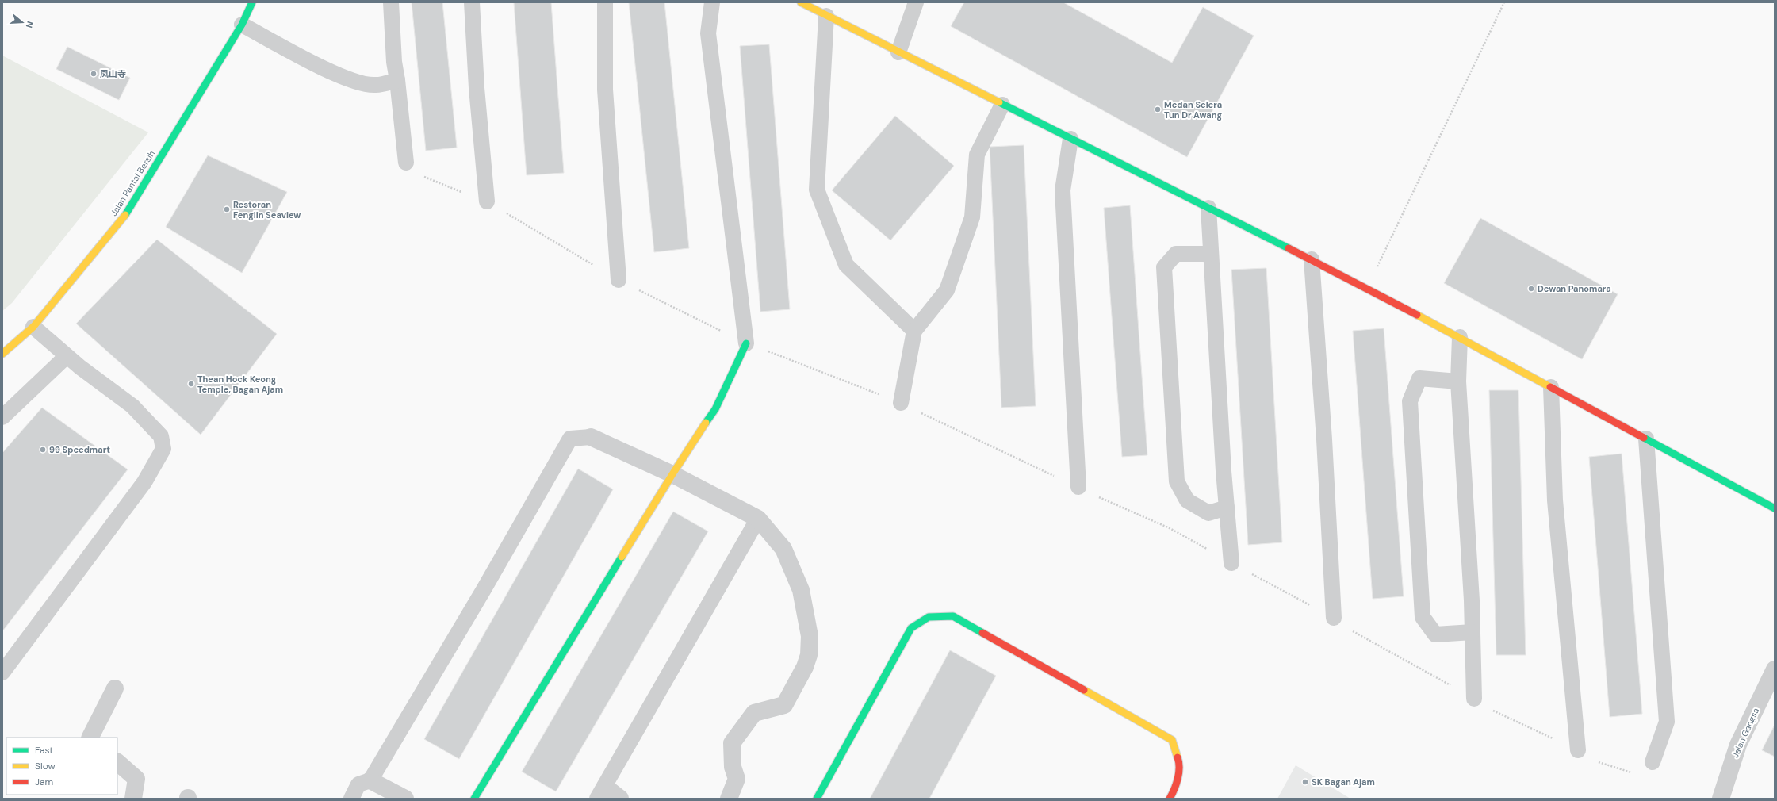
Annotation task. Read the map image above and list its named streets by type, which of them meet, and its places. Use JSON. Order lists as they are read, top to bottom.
{
  "streets": {
    "street": ["Jalan Pantai Bersih", "Jalan Gangsa"]
  },
  "places": [
    "凤山寺",
    "Medan Selera Tun Dr Awang",
    "Restoran Fenglin Seaview",
    "Dewan Panomara",
    "Thean Hock Keong Temple, Bagan Ajam",
    "99 Speedmart",
    "SK Bagan Ajam"
  ],
  "legend": ["Fast", "Slow", "Jam"],
  "north": "right"
}
